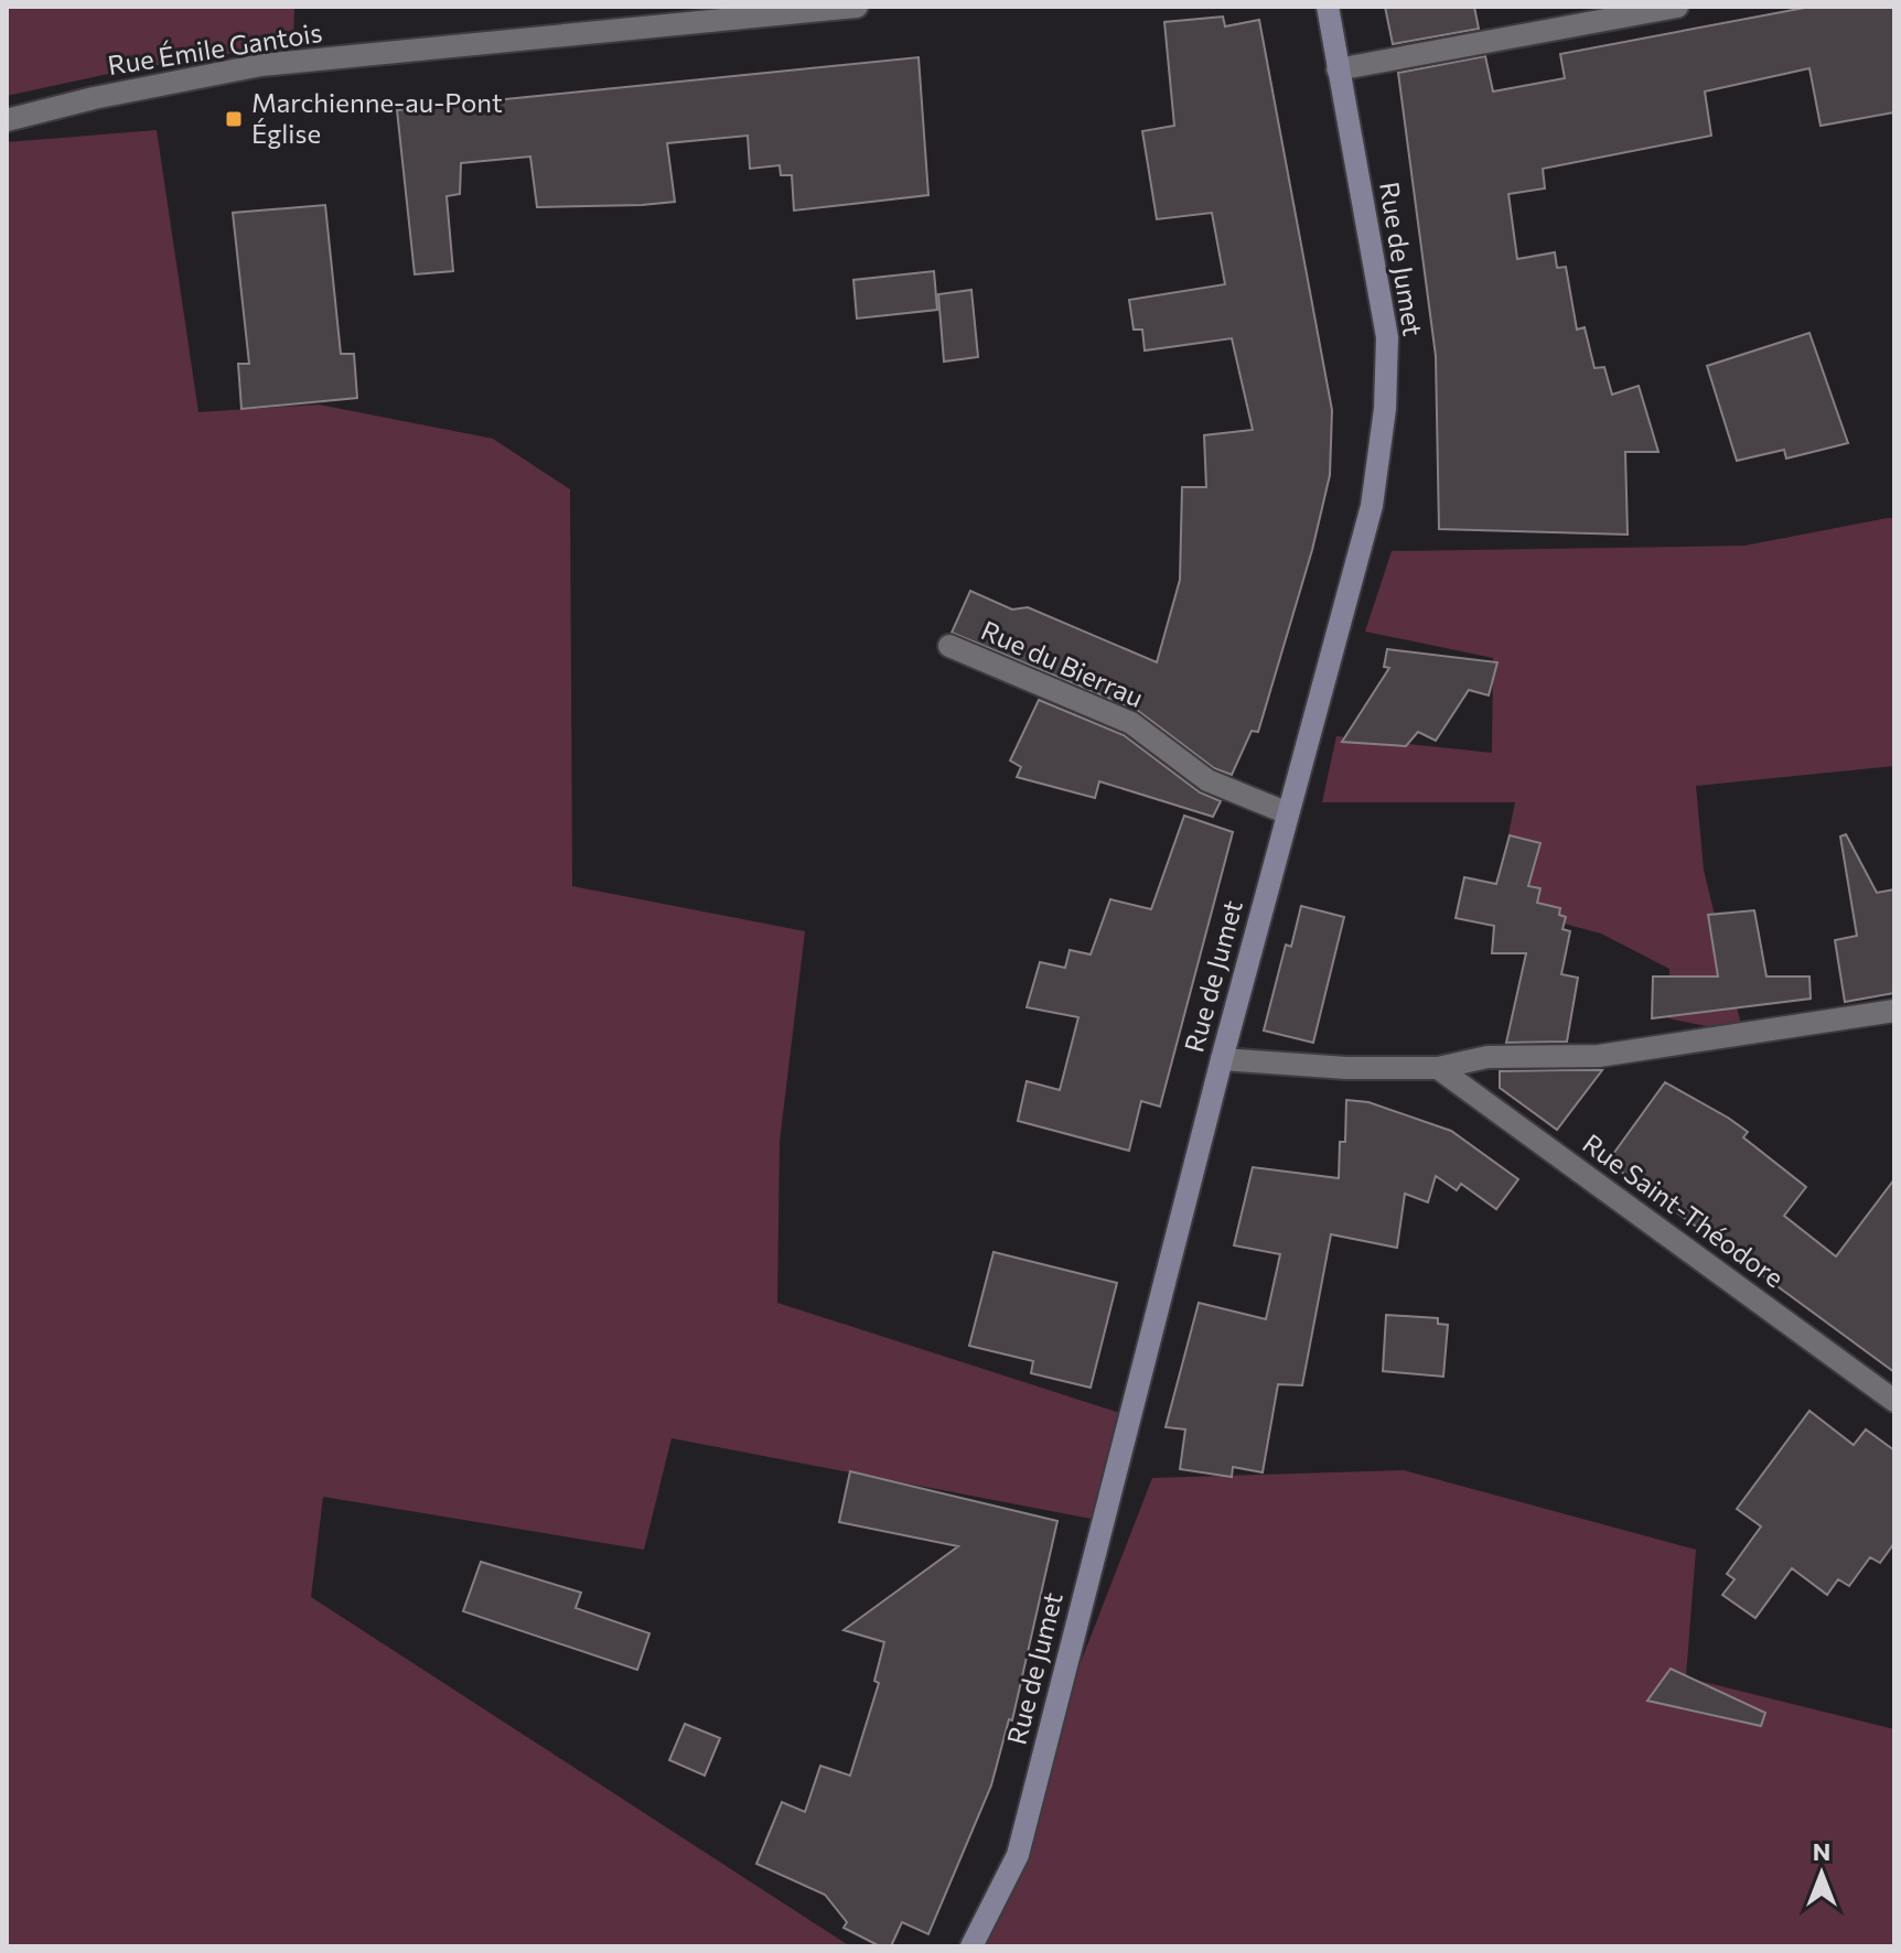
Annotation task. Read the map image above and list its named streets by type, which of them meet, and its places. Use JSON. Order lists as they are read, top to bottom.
{
  "streets": {
    "street": [
      "Rue Émile Gantois",
      "Rue de Jumet",
      "Rue du Bierrau",
      "Rue Saint-Théodore"
    ]
  },
  "crossings": [
    ["Rue de Jumet", "Rue du Bierrau"]
  ],
  "places": {
    "transit": ["Marchienne-au-Pont Église"]
  },
  "north": "top"
}
